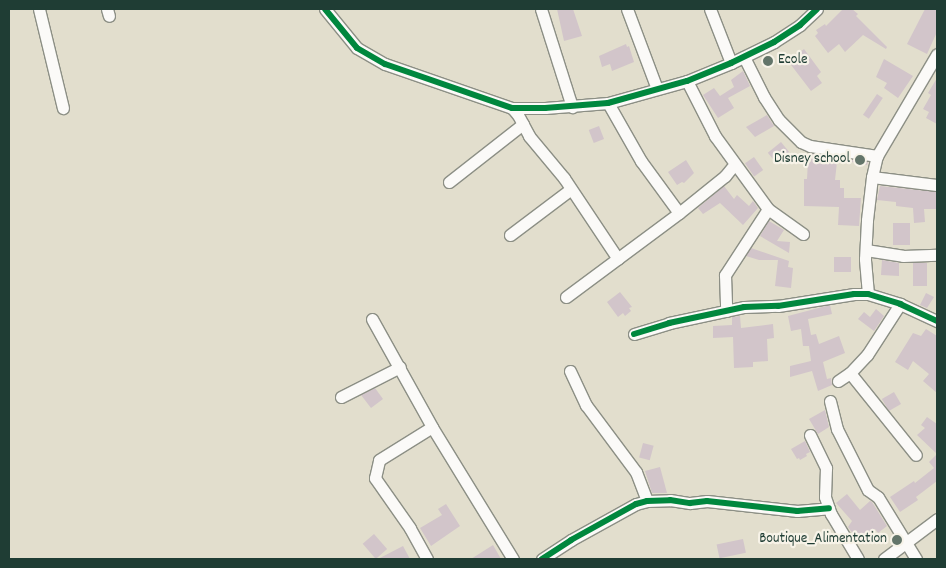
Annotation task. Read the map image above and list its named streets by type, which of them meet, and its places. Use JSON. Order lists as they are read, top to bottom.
{
  "places": ["Ecole", "Disney school", "Boutique_Alimentation"]
}
